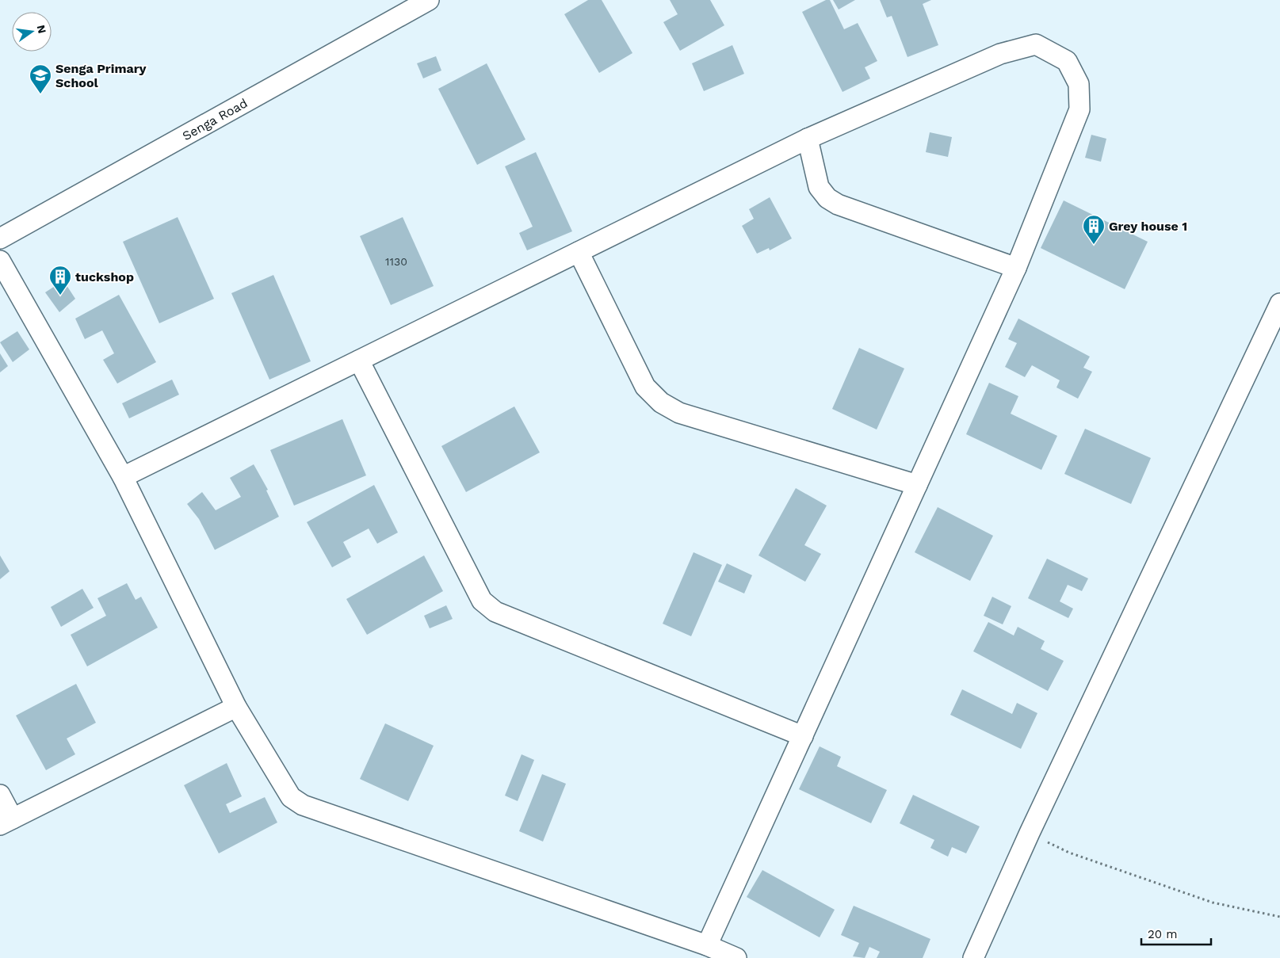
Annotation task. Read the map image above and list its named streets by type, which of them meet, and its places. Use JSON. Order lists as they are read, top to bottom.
{
  "streets": {
    "street": ["Senga Road"]
  },
  "places": {
    "school or university": ["Senga Primary School"],
    "building": ["Grey house 1", "tuckshop"]
  },
  "house_numbers": ["1130"],
  "scale_bar": "20 m",
  "north": "right"
}
